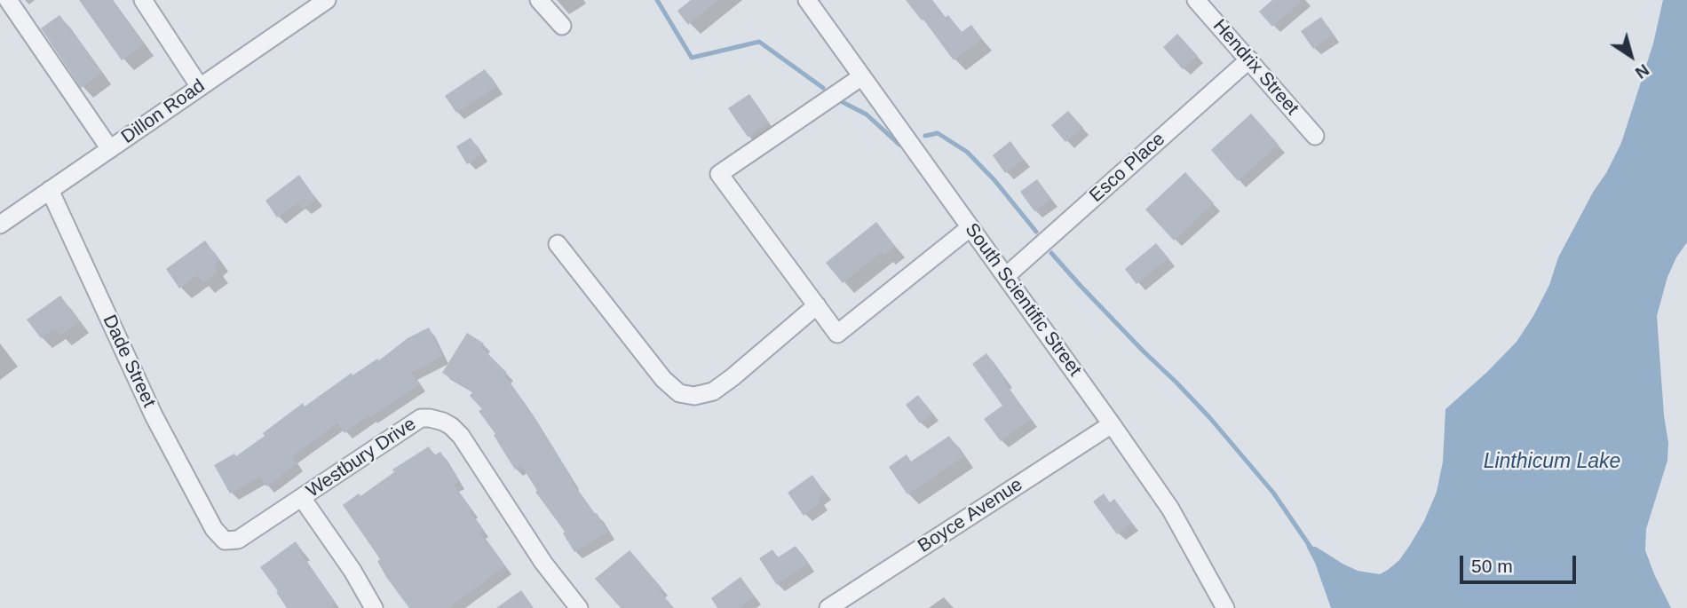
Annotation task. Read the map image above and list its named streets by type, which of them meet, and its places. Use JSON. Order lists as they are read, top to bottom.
{
  "streets": {
    "street": [
      "Hendrix Street",
      "Dillon Road",
      "Esco Place",
      "South Scientific Street",
      "Dade Street",
      "Westbury Drive",
      "Boyce Avenue"
    ]
  },
  "crossings": [
    ["Hendrix Street", "Esco Place"],
    ["Dillon Road", "Dade Street"],
    ["Esco Place", "South Scientific Street"],
    ["South Scientific Street", "Boyce Avenue"],
    ["Dade Street", "Westbury Drive"]
  ],
  "water": ["Linthicum Lake"],
  "scale_bar": "50 m",
  "north": "bottom right"
}
